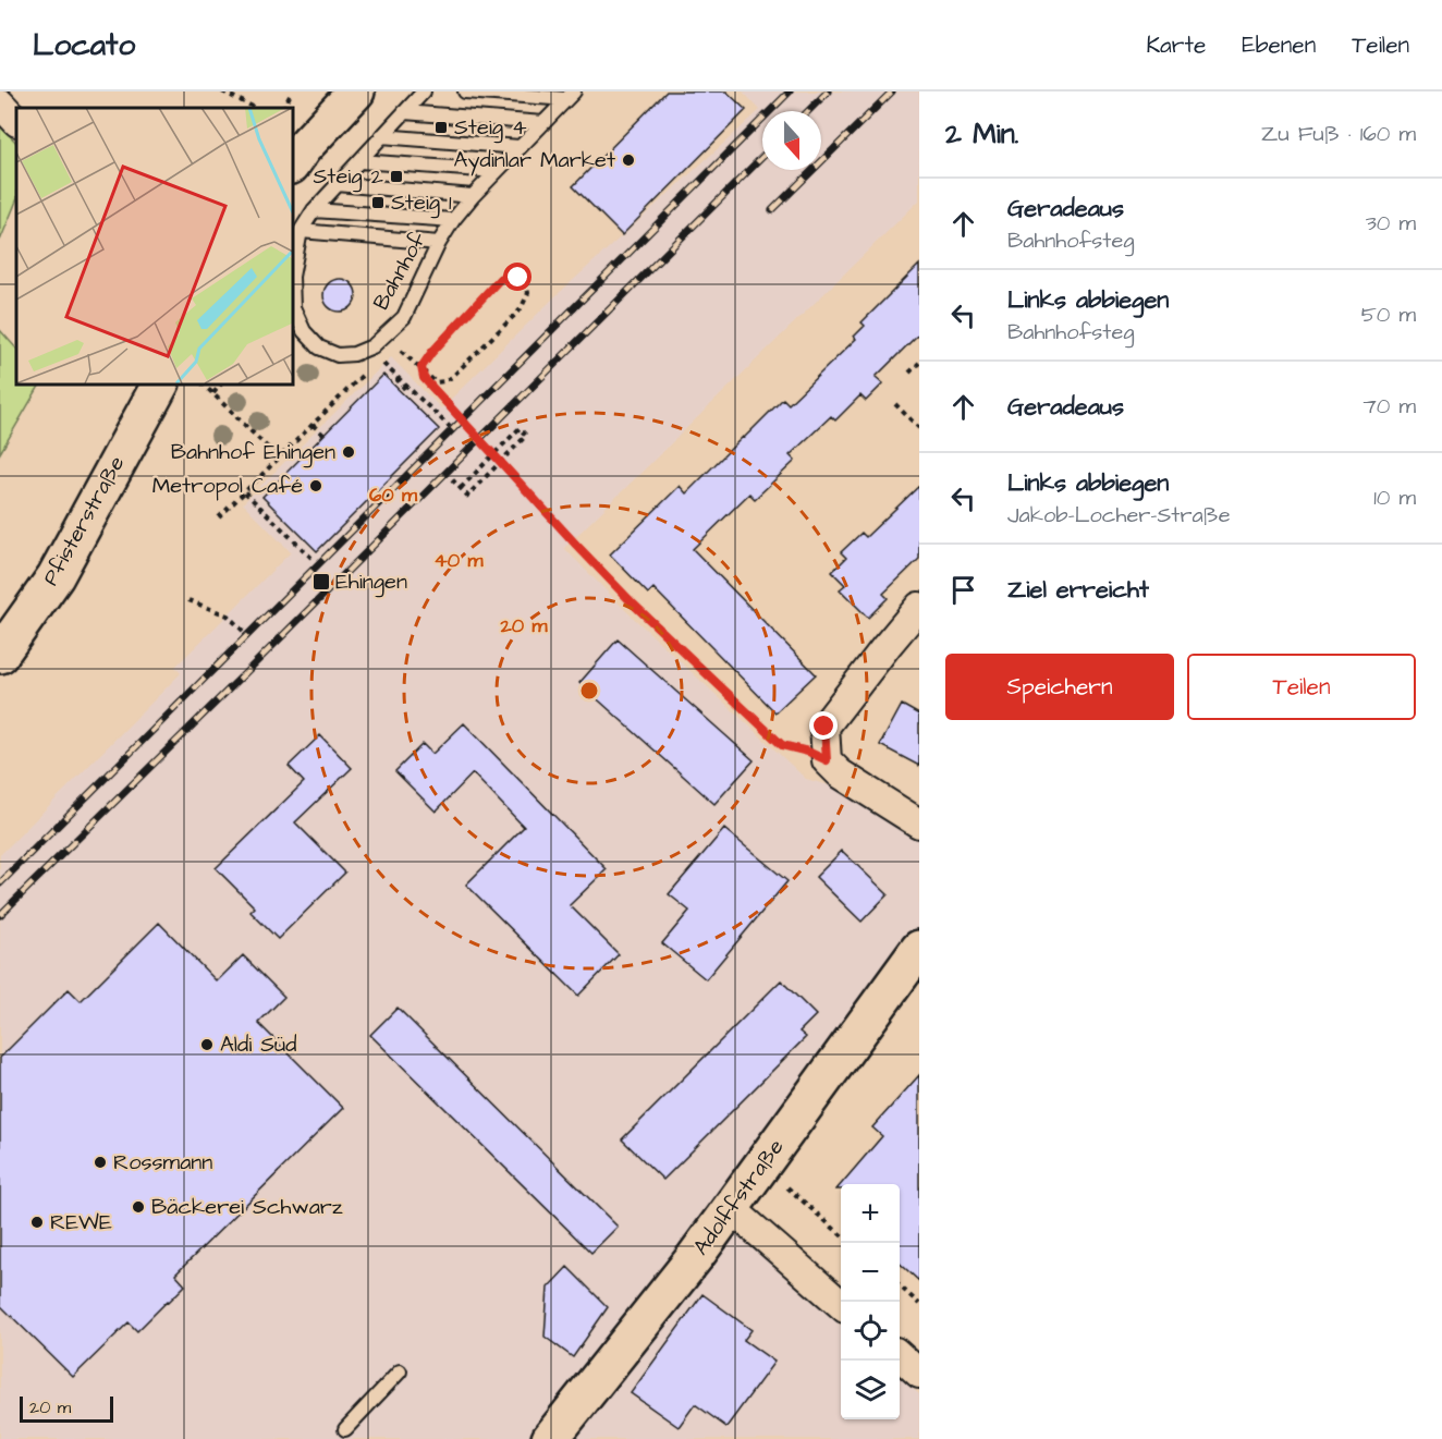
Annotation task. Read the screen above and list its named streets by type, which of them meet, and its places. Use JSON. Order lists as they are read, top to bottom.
{
  "streets": {
    "street": ["Pfisterstraße", "Adolffstraße"],
    "lane": ["Bahnhof"]
  },
  "places": {
    "transit": [
      "Steig 4",
      "Steig 2",
      "Steig 1",
      "Ehingen"
    ],
    "other": [
      "Aydinlar Market",
      "Bahnhof Ehingen",
      "Metropol Café",
      "Aldi Süd",
      "Rossmann",
      "Bäckerei Schwarz",
      "REWE"
    ]
  },
  "scale_bar": "20 m",
  "north": "bottom",
  "page": {
    "header": "Locato",
    "nav": ["Karte", "Ebenen", "Teilen"],
    "heading": ["2 Min.", "Zu Fuß · 160 m"],
    "list": [
      ["Geradeaus", "Bahnhofsteg", "30 m"],
      ["Links abbiegen", "Bahnhofsteg", "50 m"],
      ["Geradeaus", "70 m"],
      ["Links abbiegen", "Jakob-Locher-Straße", "10 m"],
      "Ziel erreicht"
    ],
    "buttons": ["Speichern", "Teilen"],
    "map_buttons": ["+", "−"],
    "scale": "20 m"
  },
  "rings": ["60 m", "40 m", "20 m"]
}
